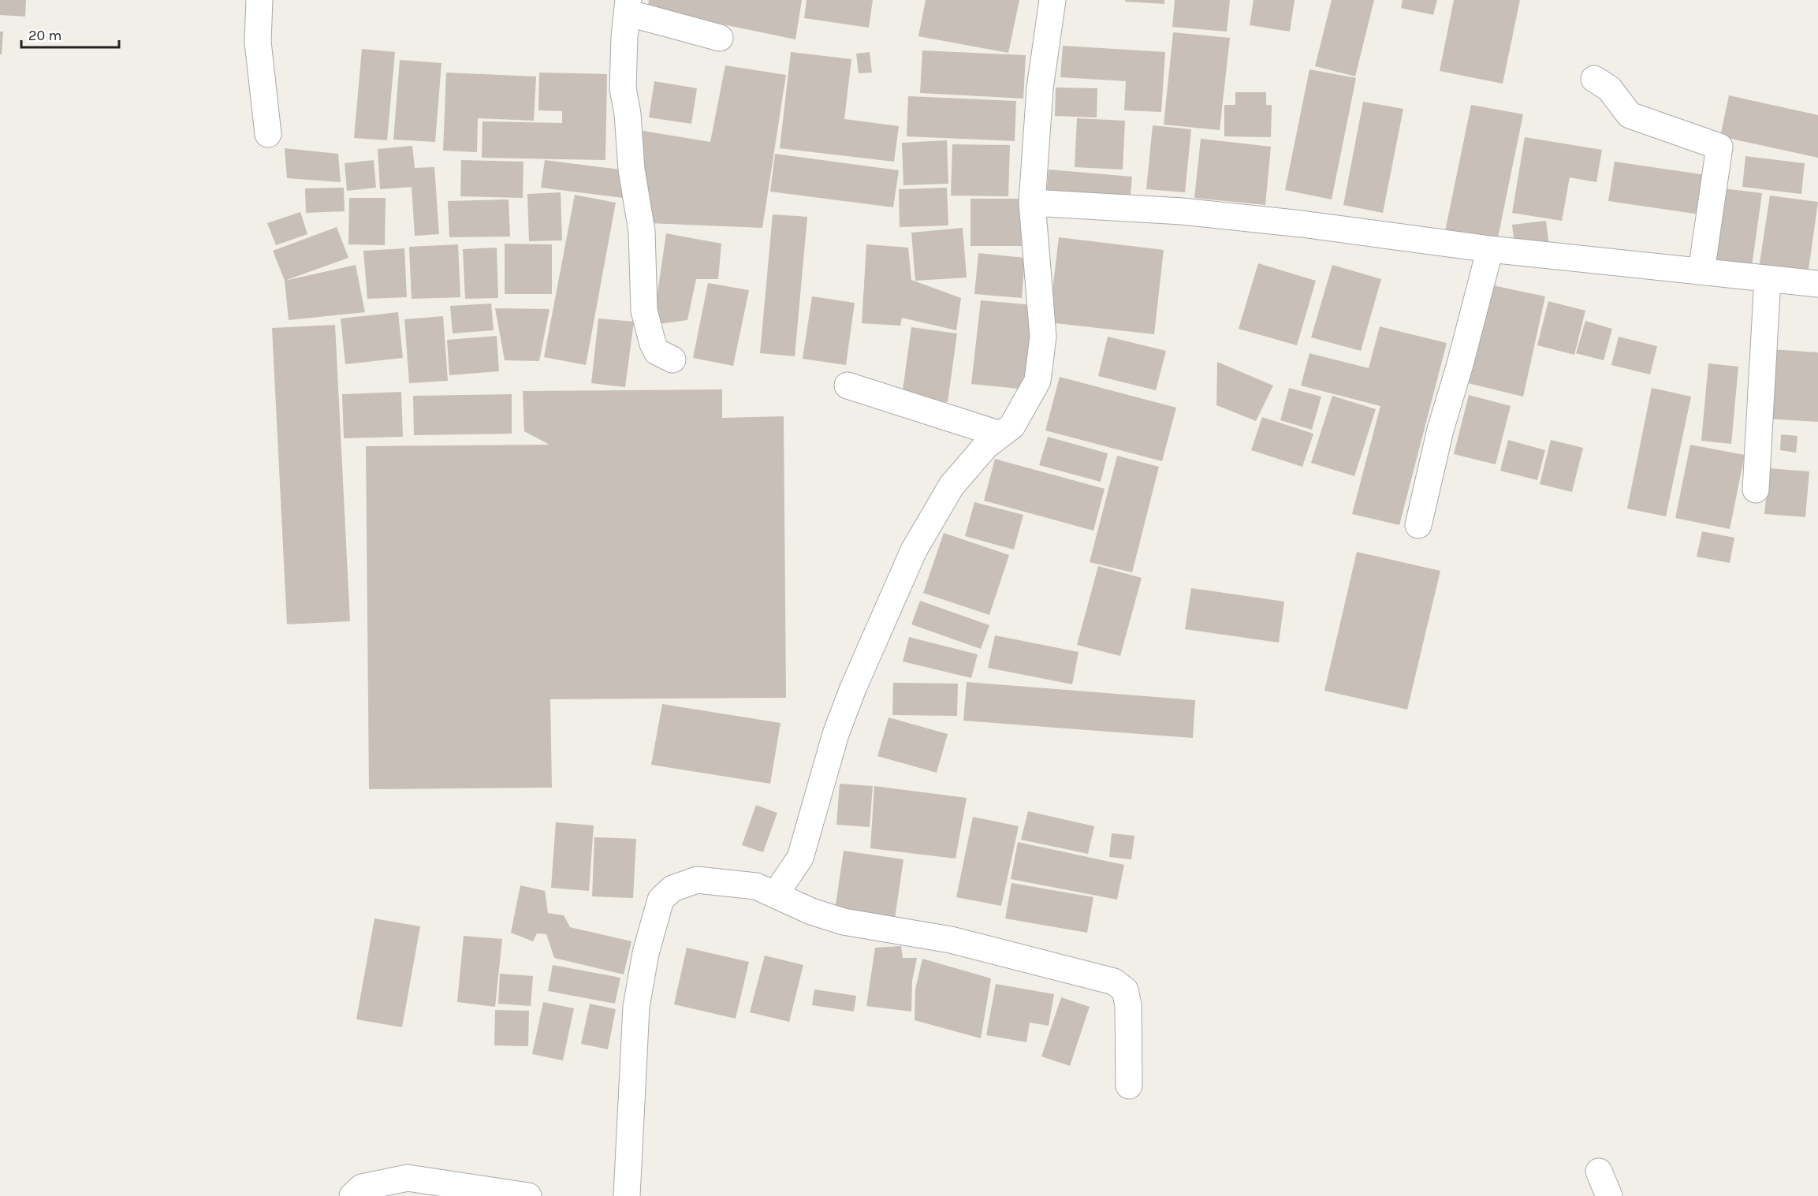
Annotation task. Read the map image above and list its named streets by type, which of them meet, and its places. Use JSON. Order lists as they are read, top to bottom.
{
  "scale_bar": "20 m"
}
